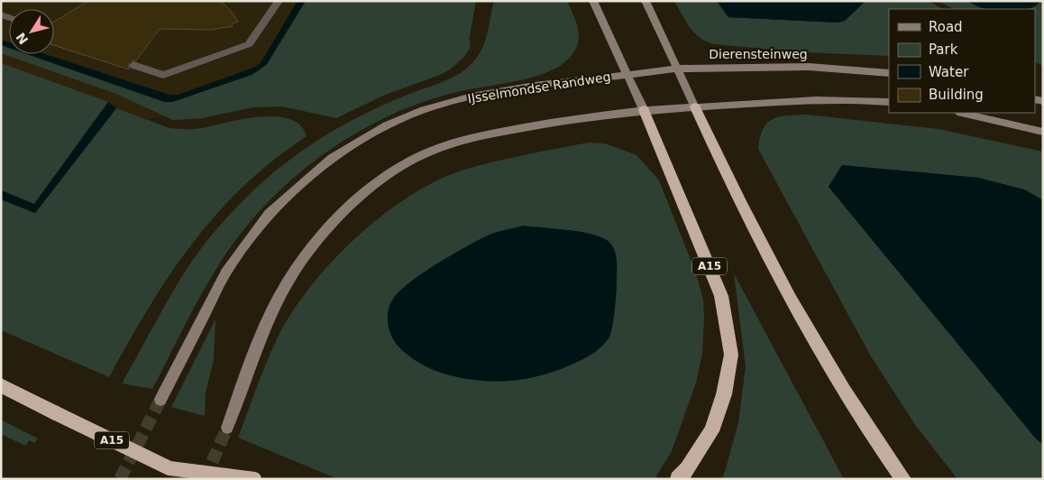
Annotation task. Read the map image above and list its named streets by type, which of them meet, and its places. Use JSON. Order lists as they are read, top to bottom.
{
  "streets": {
    "highway": ["A15"],
    "main road": ["Dierensteinweg", "IJsselmondse Randweg"]
  },
  "crossings": [
    ["Dierensteinweg", "IJsselmondse Randweg"]
  ],
  "legend": [
    "Road",
    "Park",
    "Water",
    "Building"
  ],
  "north": "bottom left"
}
